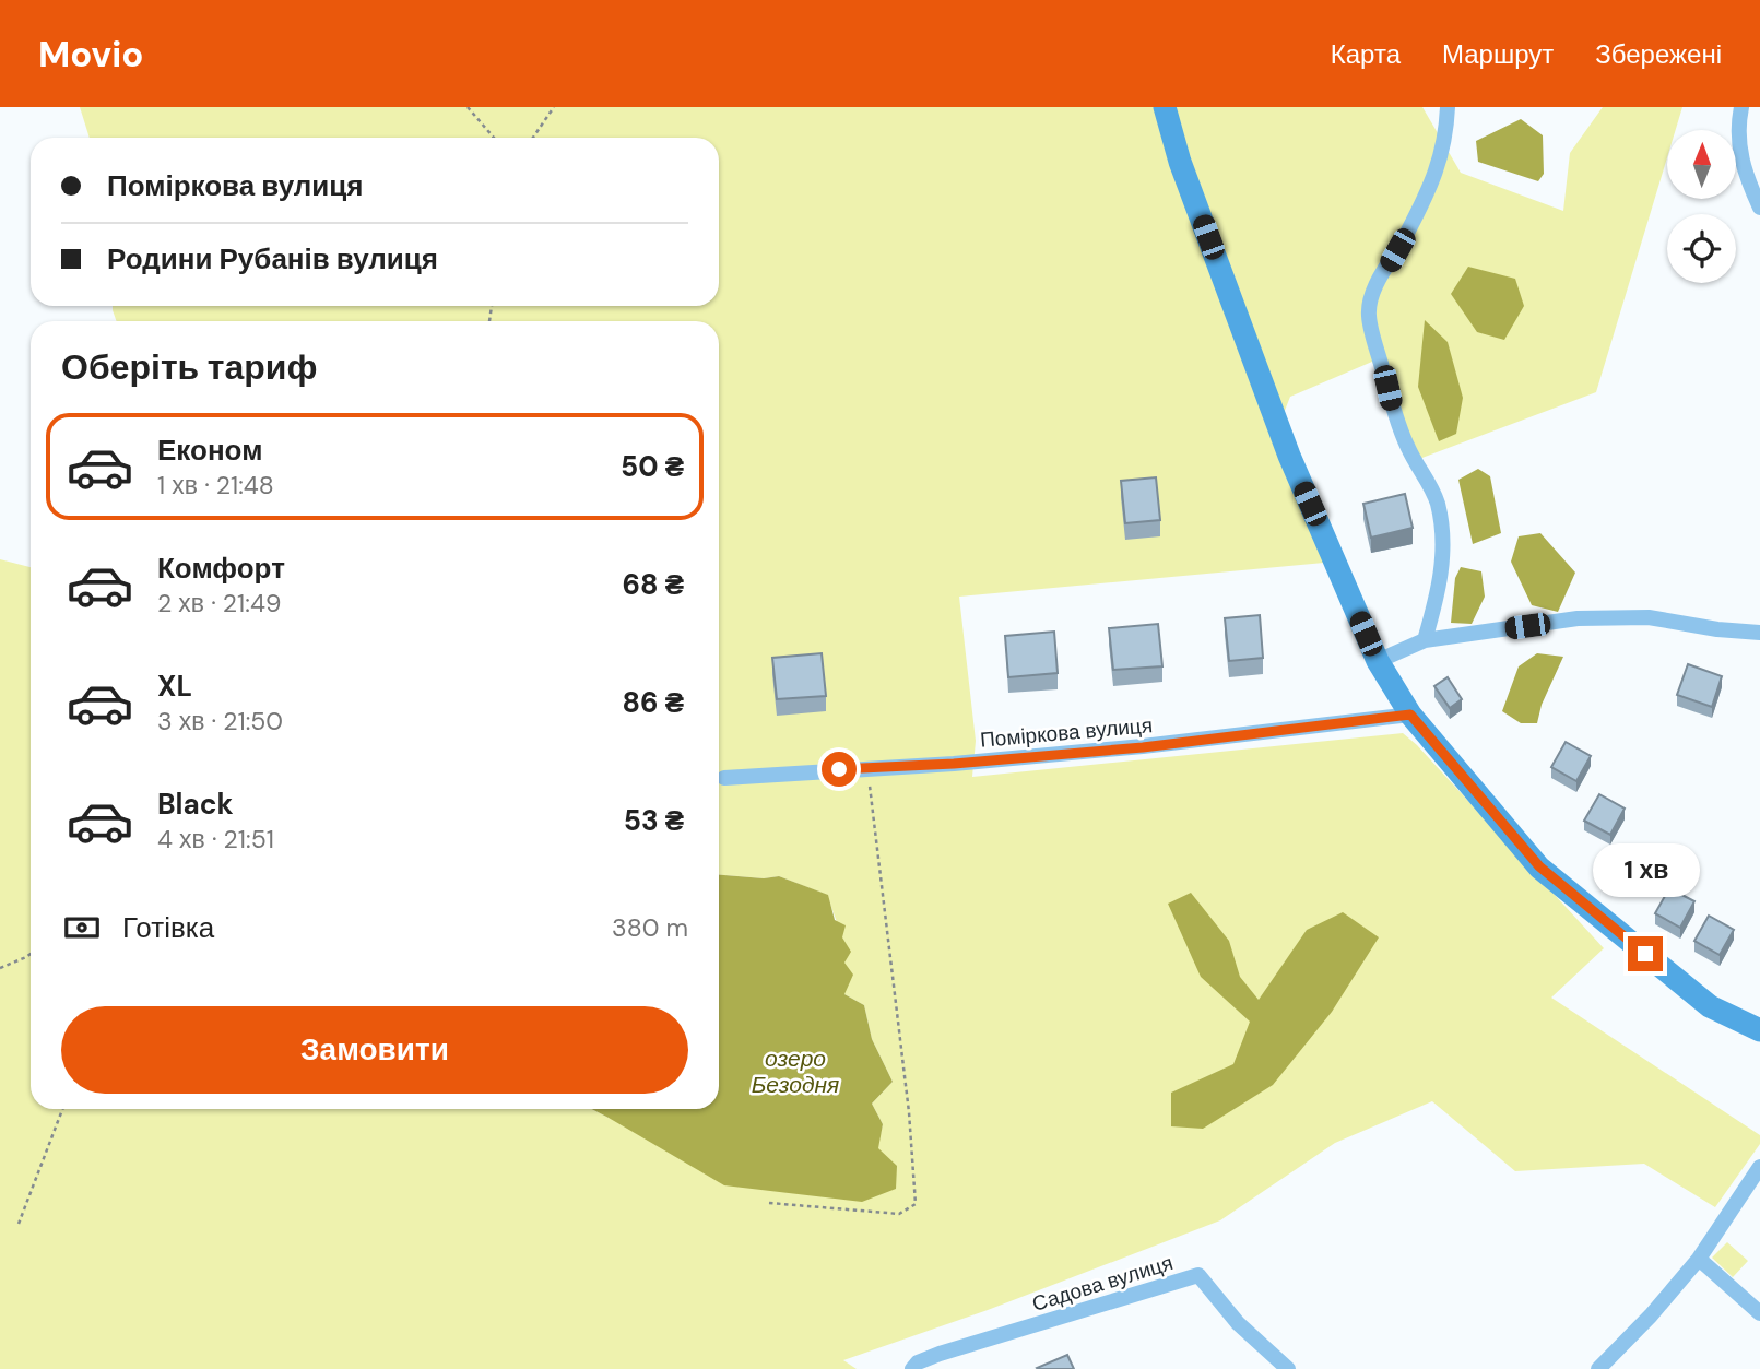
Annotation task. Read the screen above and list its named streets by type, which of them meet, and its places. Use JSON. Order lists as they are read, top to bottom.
{
  "streets": {
    "street": ["Поміркова вулиця", "Садова вулиця"]
  },
  "water": ["озеро Безодня"],
  "north": "top",
  "page": {
    "header": "Movio",
    "nav": ["Карта", "Маршрут", "Збережені"],
    "banner": ["Поміркова вулиця", "Родини Рубанів вулиця"],
    "heading": "Оберіть тариф",
    "list": [
      {
        "name": "Економ",
        "note": "1 хв · 21:48",
        "value": "50 ₴"
      },
      {
        "name": "Комфорт",
        "note": "2 хв · 21:49",
        "value": "68 ₴"
      },
      {
        "name": "XL",
        "note": "3 хв · 21:50",
        "value": "86 ₴"
      },
      {
        "name": "Black",
        "note": "4 хв · 21:51",
        "value": "53 ₴"
      }
    ],
    "bubble": "1 хв",
    "pay": ["Готівка", "380 m"],
    "buttons": "Замовити"
  }
}
